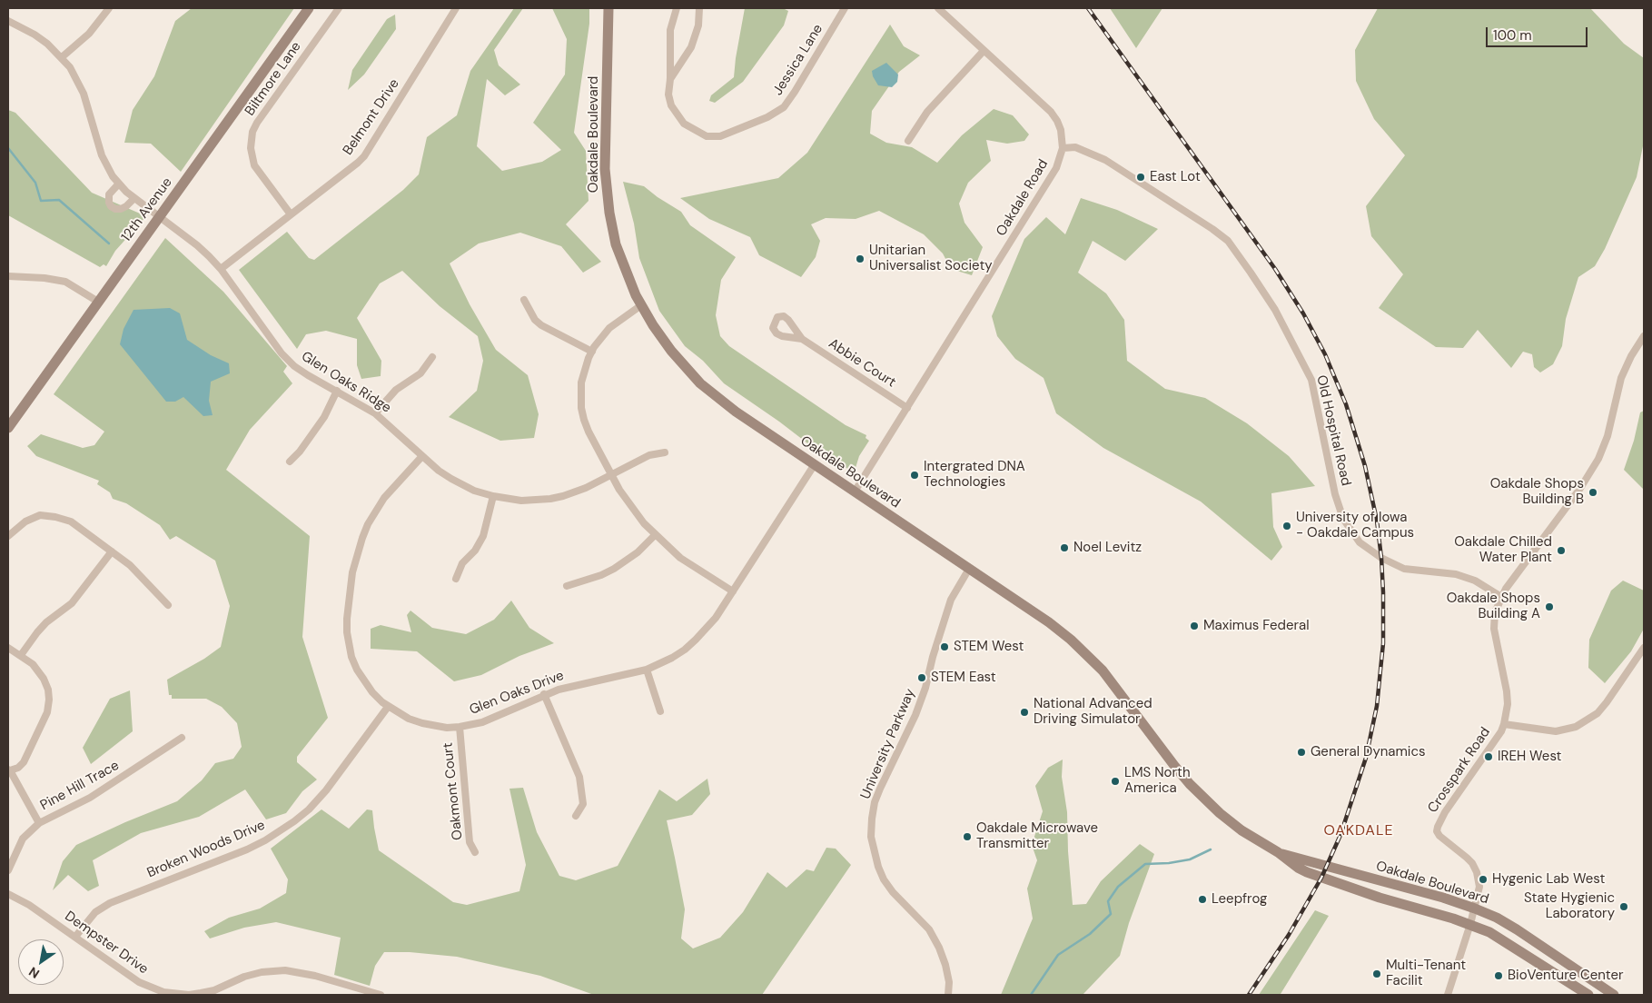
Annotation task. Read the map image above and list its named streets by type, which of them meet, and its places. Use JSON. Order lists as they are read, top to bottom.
{
  "streets": {
    "main road": ["Oakdale Boulevard", "12th Avenue"],
    "street": [
      "Jessica Lane",
      "Biltmore Lane",
      "Belmont Drive",
      "Oakdale Road",
      "Abbie Court",
      "Glen Oaks Ridge",
      "Old Hospital Road",
      "Glen Oaks Drive",
      "University Parkway",
      "Crosspark Road",
      "Pine Hill Trace",
      "Oakmont Court",
      "Broken Woods Drive",
      "Dempster Drive"
    ]
  },
  "crossings": [
    ["Biltmore Lane", "Belmont Drive"],
    ["Belmont Drive", "Glen Oaks Ridge"],
    ["Oakdale Boulevard", "Oakdale Road"],
    ["Oakdale Boulevard", "Glen Oaks Drive"],
    ["Oakdale Boulevard", "University Parkway"],
    ["Oakdale Boulevard", "Crosspark Road"],
    ["Oakdale Road", "Abbie Court"],
    ["Oakdale Road", "Old Hospital Road"],
    ["12th Avenue", "Glen Oaks Ridge"],
    ["Glen Oaks Ridge", "Glen Oaks Drive"],
    ["Old Hospital Road", "Crosspark Road"],
    ["Glen Oaks Drive", "Oakmont Court"],
    ["Glen Oaks Drive", "Broken Woods Drive"],
    ["Broken Woods Drive", "Dempster Drive"]
  ],
  "districts": ["OAKDALE"],
  "places": [
    "East Lot",
    "Unitarian Universalist Society",
    "Intergrated DNA Technologies",
    "Oakdale Shops Building B",
    "University of Iowa - Oakdale Campus",
    "Noel Levitz",
    "Oakdale Chilled Water Plant",
    "Oakdale Shops Building A",
    "Maximus Federal",
    "STEM West",
    "STEM East",
    "National Advanced Driving Simulator",
    "General Dynamics",
    "IREH West",
    "LMS North America",
    "Oakdale Microwave Transmitter",
    "Hygenic Lab West",
    "Leepfrog",
    "State Hygienic Laboratory",
    "Multi-Tenant Facilit",
    "BioVenture Center"
  ],
  "scale_bar": "100 m",
  "north": "bottom left"
}
